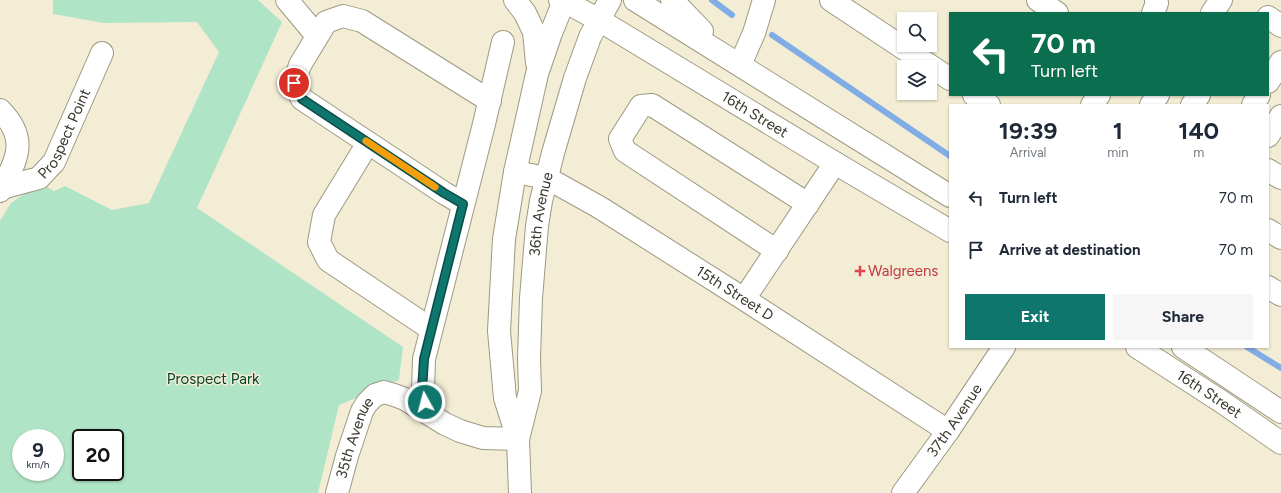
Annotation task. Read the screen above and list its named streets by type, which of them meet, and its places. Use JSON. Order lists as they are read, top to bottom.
{
  "streets": {
    "street": [
      "16th Street",
      "Prospect Point",
      "36th Avenue",
      "15th Street D",
      "37th Avenue",
      "35th Avenue"
    ]
  },
  "crossings": [
    ["16th Street", "36th Avenue"],
    ["36th Avenue", "15th Street D"],
    ["36th Avenue", "35th Avenue"],
    ["15th Street D", "37th Avenue"]
  ],
  "parks": ["Prospect Park"],
  "places": {
    "health": ["Walgreens"]
  },
  "page": {
    "turn": ["70 m", "Turn left"],
    "eta": [
      "19:39",
      "Arrival",
      "1",
      "min",
      "140",
      "m"
    ],
    "list": [
      {
        "name": "Turn left",
        "value": "70 m"
      },
      {
        "name": "Arrive at destination",
        "value": "70 m"
      }
    ],
    "buttons": ["Exit", "Share"],
    "speed": "9 km/h",
    "limit": "20"
  }
}
